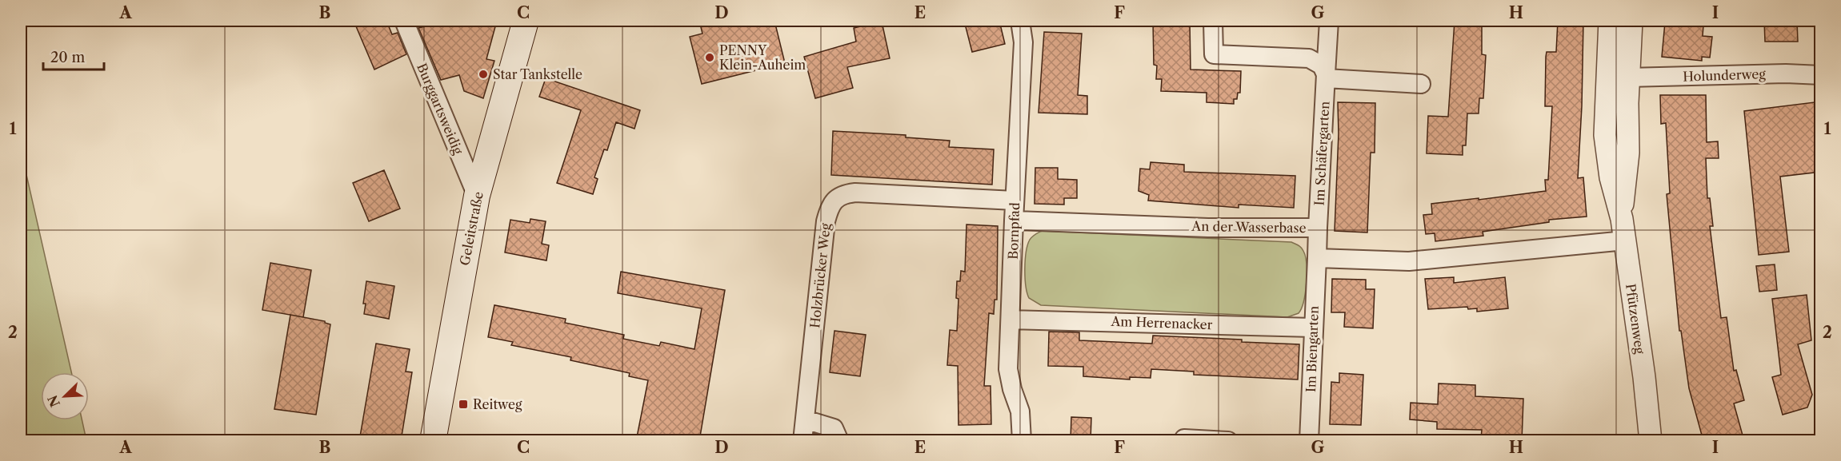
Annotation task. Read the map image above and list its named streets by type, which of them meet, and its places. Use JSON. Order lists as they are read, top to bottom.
{
  "streets": {
    "main road": ["Geleitstraße"],
    "street": [
      "Holunderweg",
      "Burggartsweidig",
      "Im Schäfergarten",
      "An der Wasserbase",
      "Bornpfad",
      "Holzbrücker Weg",
      "Pfützenweg",
      "Am Herrenacker",
      "Im Biengarten"
    ]
  },
  "crossings": [
    ["Holunderweg", "Pfützenweg"],
    ["Burggartsweidig", "Geleitstraße"],
    ["Im Schäfergarten", "An der Wasserbase"],
    ["An der Wasserbase", "Bornpfad"],
    ["An der Wasserbase", "Im Biengarten"],
    ["Bornpfad", "Holzbrücker Weg"],
    ["Bornpfad", "Am Herrenacker"],
    ["Am Herrenacker", "Im Biengarten"]
  ],
  "places": {
    "other": ["PENNY Klein-Auheim", "Star Tankstelle"],
    "transit": ["Reitweg"]
  },
  "scale_bar": "20 m",
  "north": "bottom left",
  "grid": {
    "columns": [
      "A",
      "B",
      "C",
      "D",
      "E",
      "F",
      "G",
      "H",
      "I"
    ],
    "rows": ["1", "2"]
  }
}
